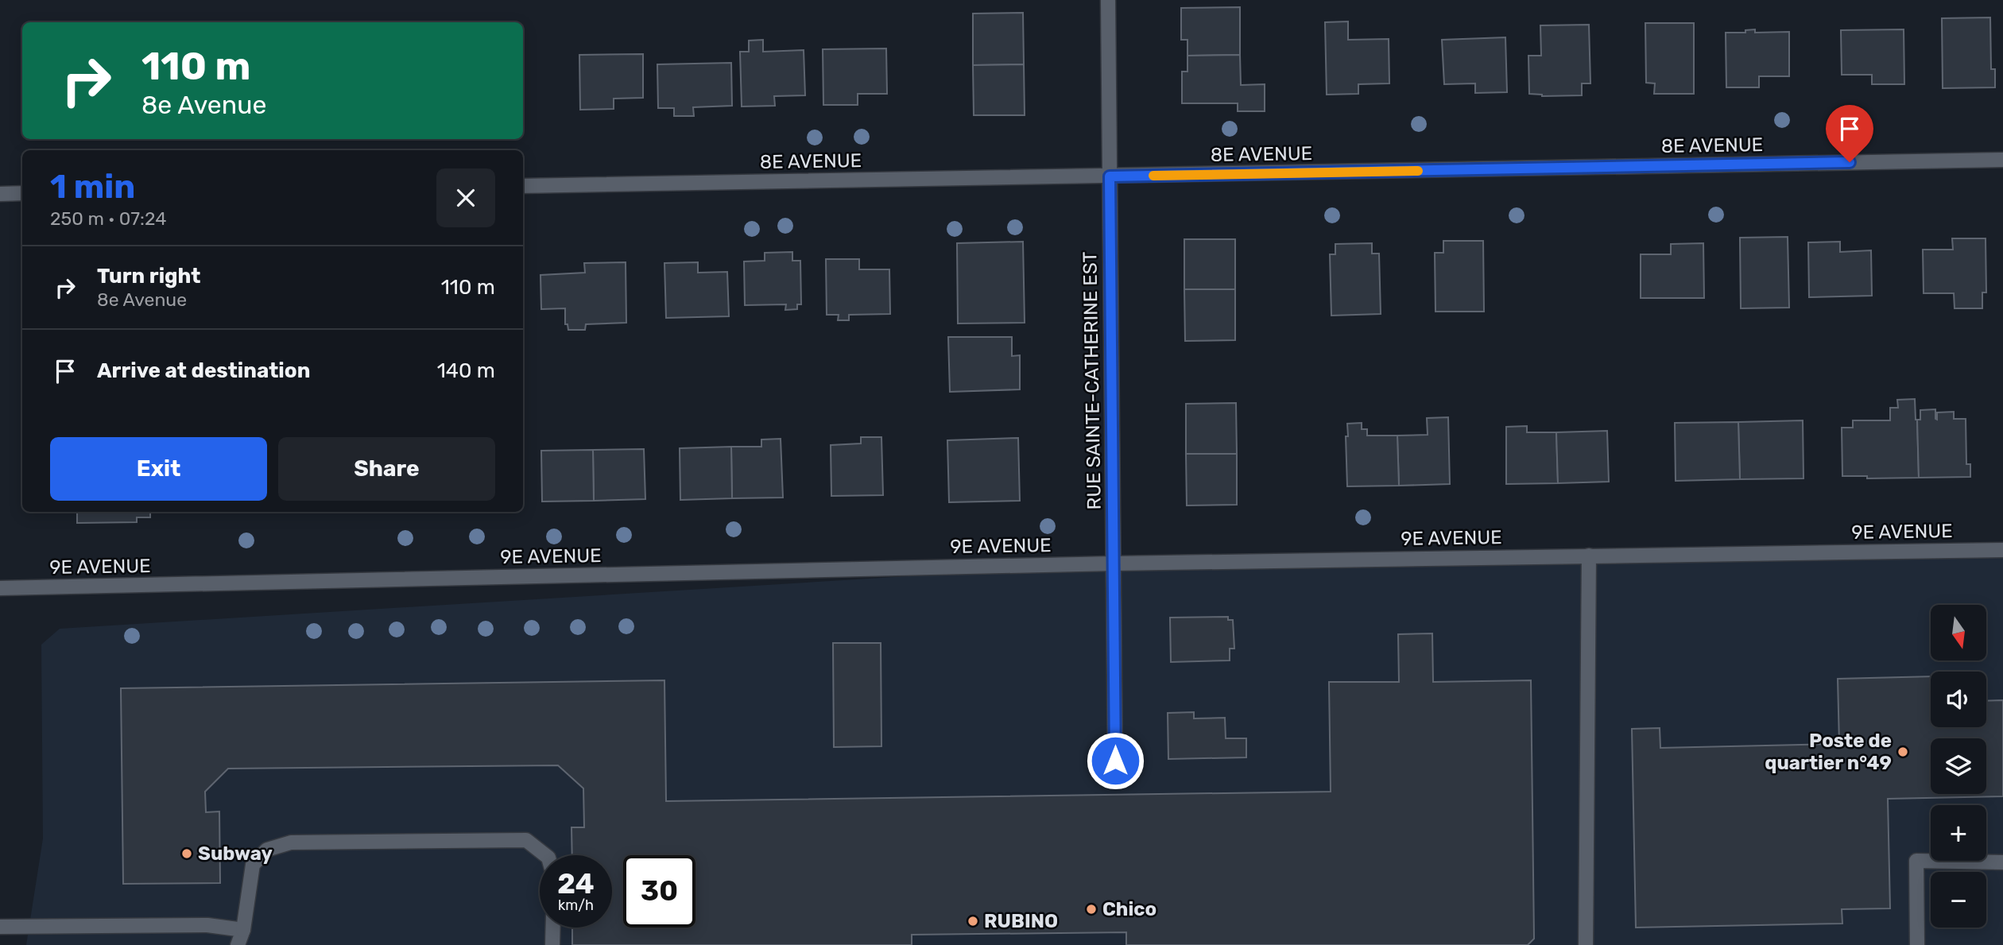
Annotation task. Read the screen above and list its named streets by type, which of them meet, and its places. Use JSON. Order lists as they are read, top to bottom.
{
  "streets": {
    "street": ["8E AVENUE", "RUE SAINTE-CATHERINE EST", "9E AVENUE"]
  },
  "crossings": [
    ["8E AVENUE", "RUE SAINTE-CATHERINE EST"],
    ["RUE SAINTE-CATHERINE EST", "9E AVENUE"]
  ],
  "places": [
    "Poste de quartier n°49",
    "Subway",
    "Chico",
    "RUBINO"
  ],
  "north": "bottom",
  "page": {
    "turn": ["110 m", "8e Avenue"],
    "heading": ["1 min", "250 m · 07:24"],
    "list": [
      {
        "name": "Turn right",
        "note": "8e Avenue",
        "value": "110 m"
      },
      {
        "name": "Arrive at destination",
        "value": "140 m"
      }
    ],
    "buttons": ["Exit", "Share"],
    "map_buttons": ["+", "−"],
    "speed": "24 km/h",
    "limit": "30"
  }
}
